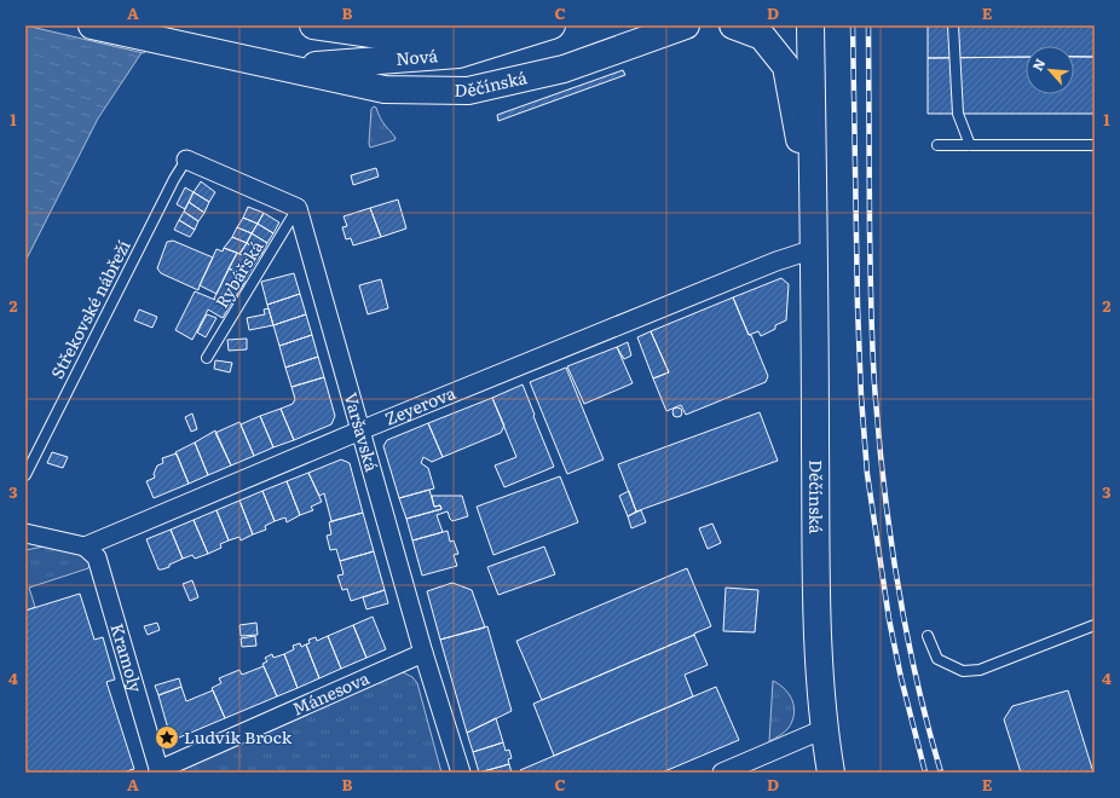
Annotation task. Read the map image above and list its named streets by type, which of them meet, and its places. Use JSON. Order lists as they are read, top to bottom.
{
  "streets": {
    "street": [
      "Nová",
      "Děčínská",
      "Zeyerova",
      "Varšavská",
      "Kramoly",
      "Mánesova"
    ],
    "lane": ["Rybářská", "Střekovské nábřeží"]
  },
  "crossings": [
    ["Nová", "Děčínská"],
    ["Děčínská", "Zeyerova"],
    ["Rybářská", "Varšavská"],
    ["Zeyerova", "Varšavská"],
    ["Zeyerova", "Kramoly"],
    ["Varšavská", "Mánesova"],
    ["Kramoly", "Mánesova"]
  ],
  "places": {
    "place": ["Ludvík Brock"]
  },
  "north": "top left",
  "grid": {
    "columns": [
      "A",
      "B",
      "C",
      "D",
      "E"
    ],
    "rows": [
      "1",
      "2",
      "3",
      "4"
    ]
  }
}
